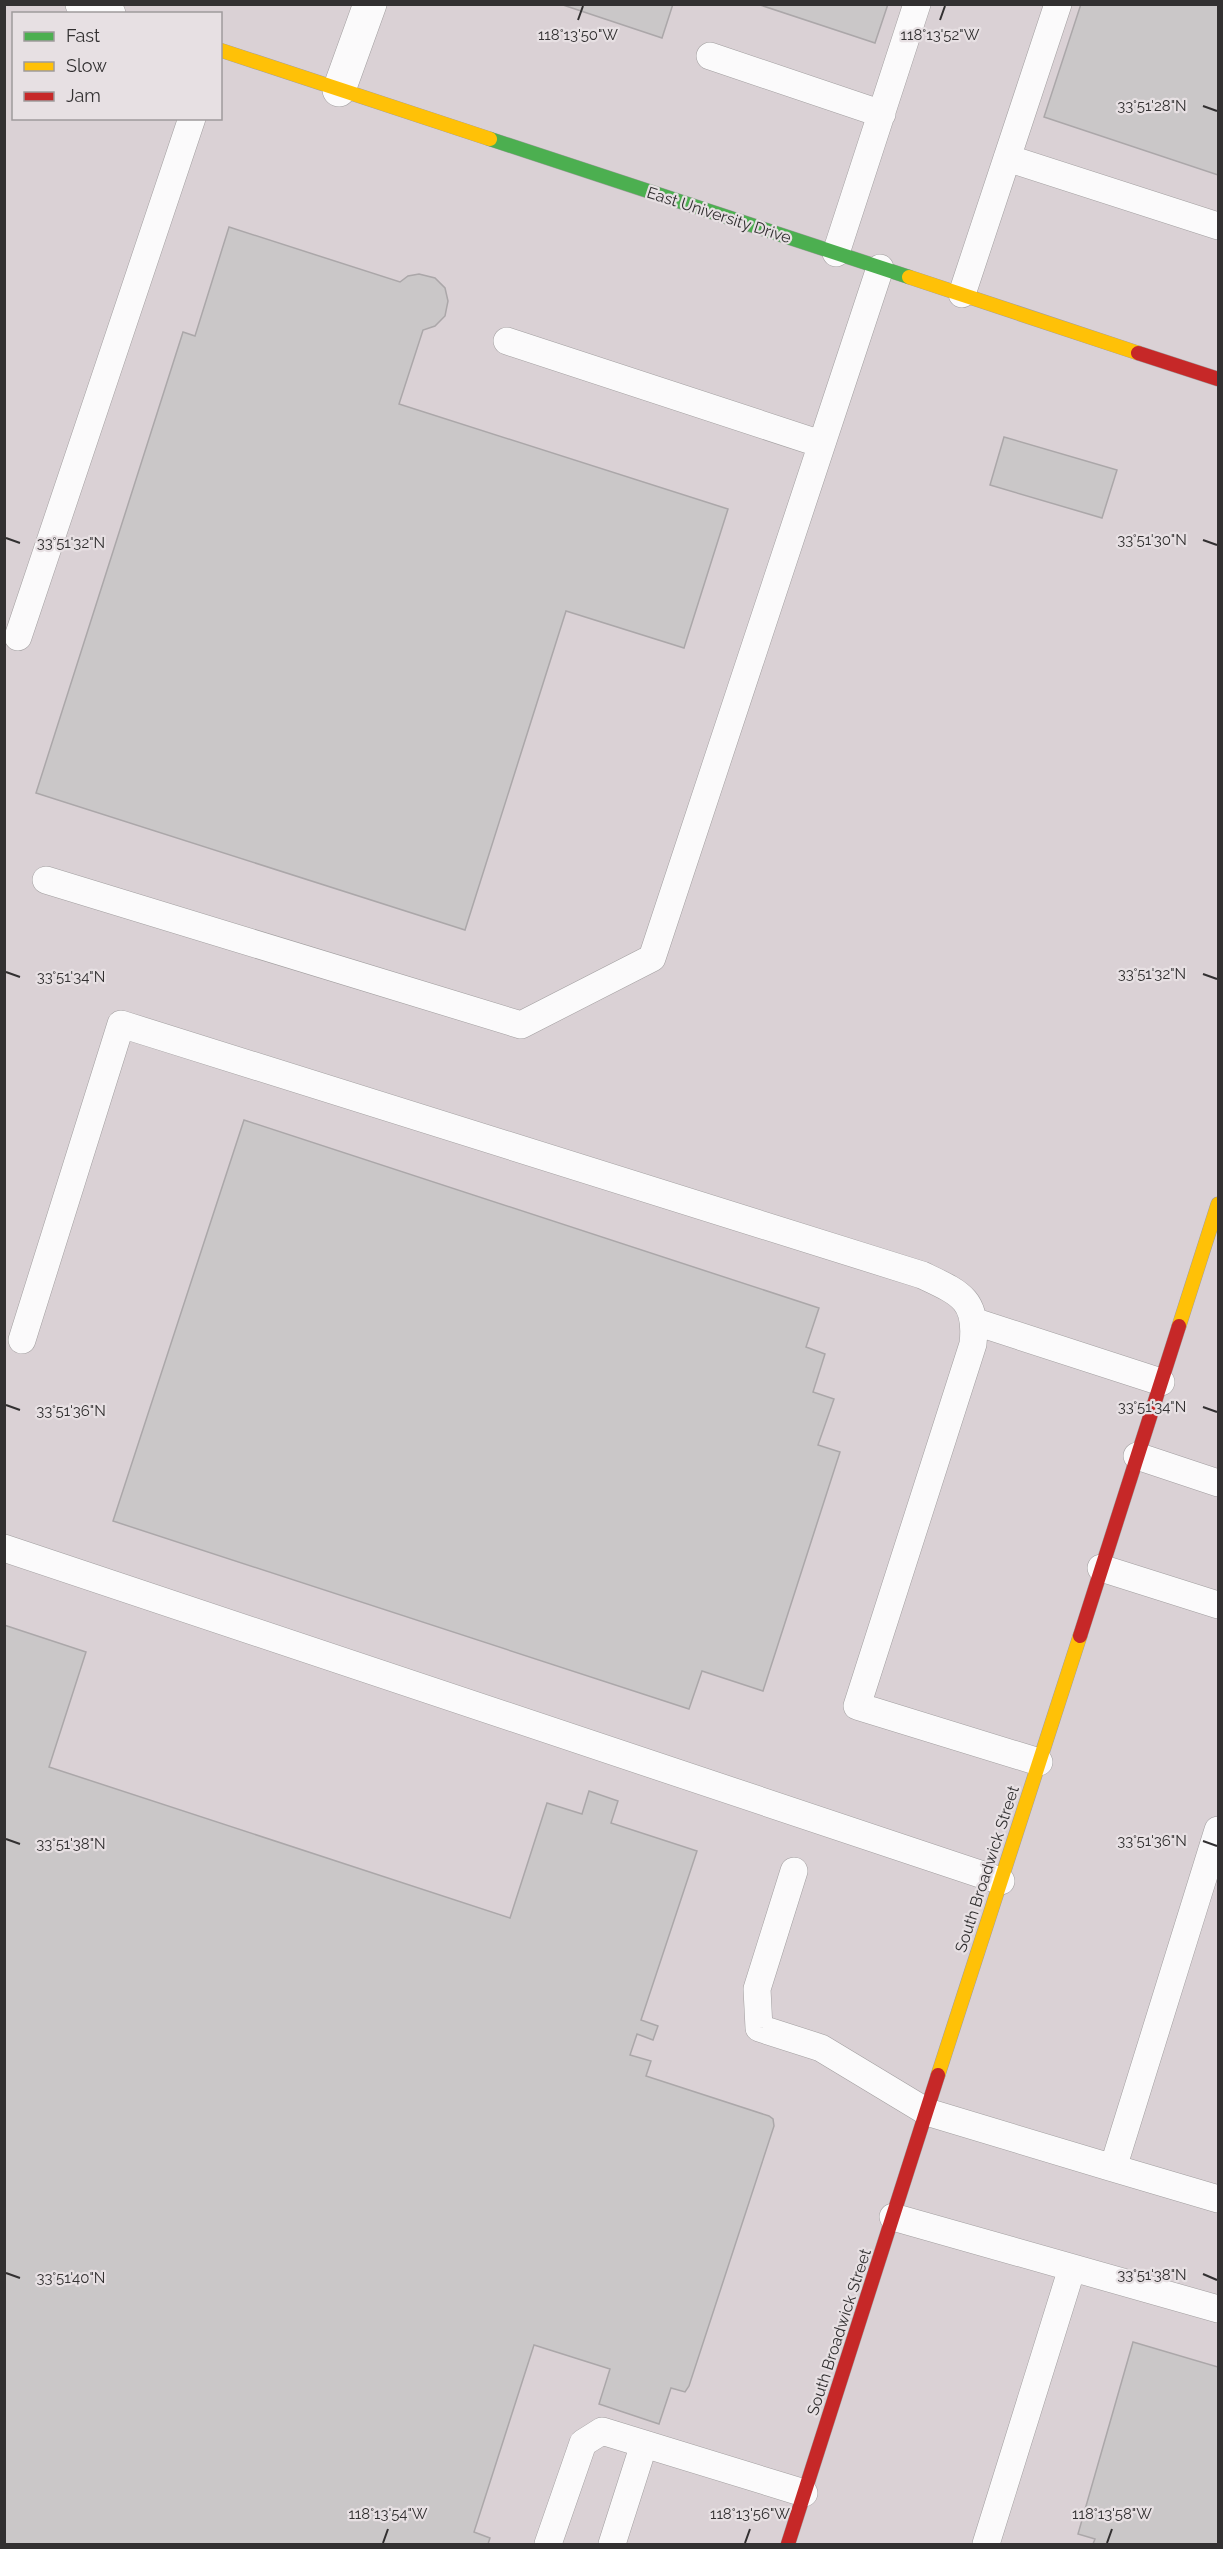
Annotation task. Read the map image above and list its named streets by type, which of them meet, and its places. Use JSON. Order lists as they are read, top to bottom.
{
  "streets": {
    "street": ["East University Drive", "South Broadwick Street"]
  },
  "legend": ["Fast", "Slow", "Jam"],
  "coordinates": [
    "118°13'50\"W",
    "118°13'52\"W",
    "33°51'28\"N",
    "33°51'30\"N",
    "33°51'32\"N",
    "33°51'34\"N",
    "33°51'36\"N",
    "33°51'38\"N",
    "33°51'40\"N",
    "118°13'54\"W",
    "118°13'56\"W",
    "118°13'58\"W"
  ]
}
